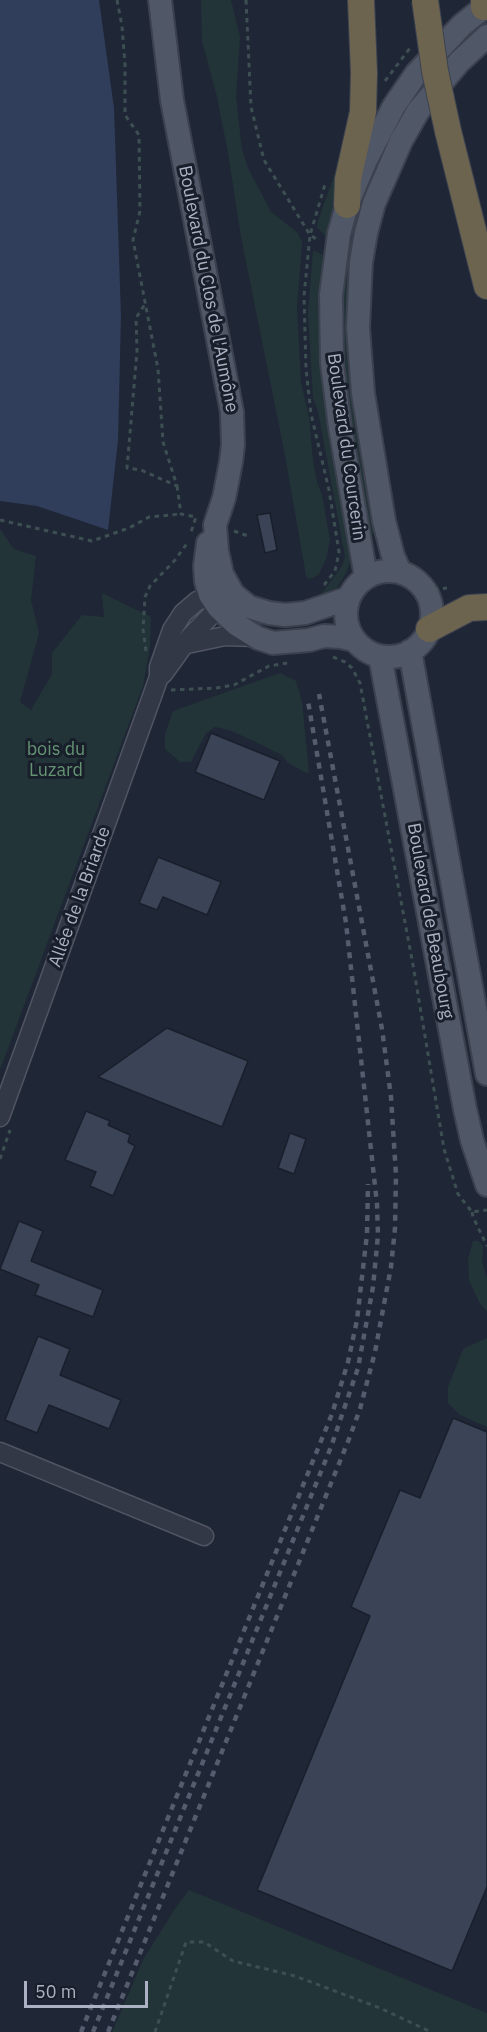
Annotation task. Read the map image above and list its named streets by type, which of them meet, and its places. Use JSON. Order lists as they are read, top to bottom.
{
  "streets": {
    "main road": ["Boulevard du Clos de l'Aumône", "Boulevard du Courcerin", "Boulevard de Beaubourg"],
    "street": ["Allée de la Briarde"]
  },
  "crossings": [
    ["Boulevard du Clos de l'Aumône", "Allée de la Briarde"],
    ["Boulevard du Courcerin", "Boulevard de Beaubourg"]
  ],
  "parks": ["bois du Luzard"],
  "scale_bar": "50 m"
}
